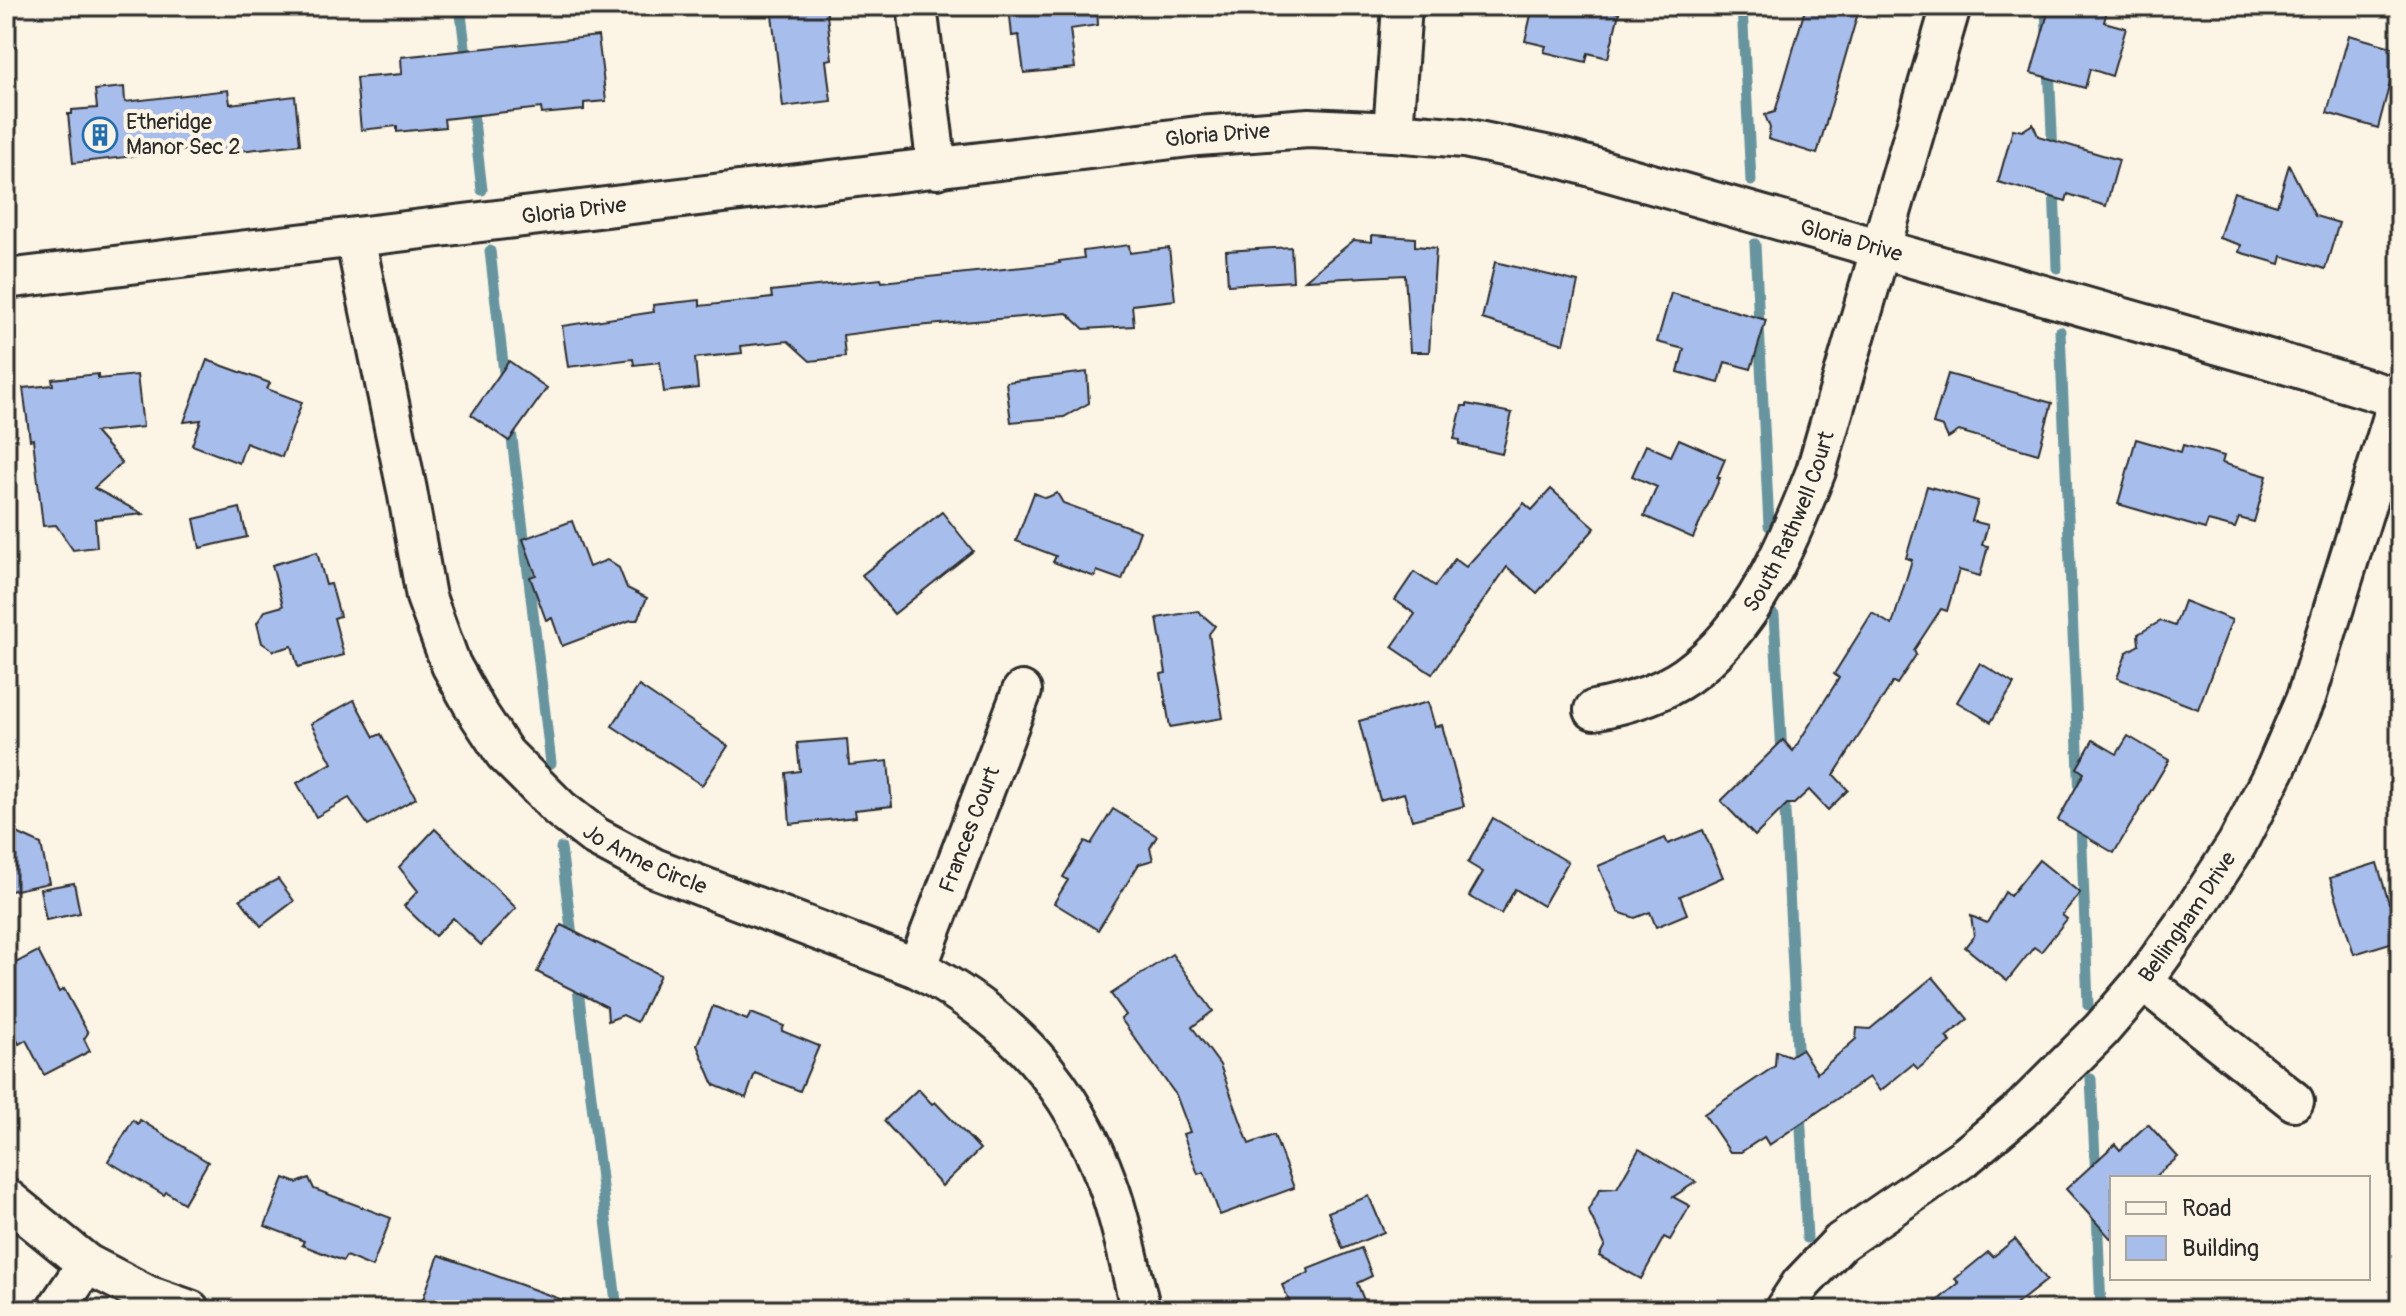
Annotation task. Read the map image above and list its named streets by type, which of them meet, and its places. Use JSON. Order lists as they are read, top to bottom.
{
  "streets": {
    "street": [
      "Gloria Drive",
      "South Rathwell Court",
      "Frances Court",
      "Jo Anne Circle",
      "Bellingham Drive"
    ]
  },
  "crossings": [
    ["Gloria Drive", "South Rathwell Court"],
    ["Gloria Drive", "Jo Anne Circle"],
    ["Gloria Drive", "Bellingham Drive"],
    ["Frances Court", "Jo Anne Circle"]
  ],
  "places": {
    "building": ["Etheridge Manor Sec 2"]
  },
  "legend": ["Road", "Building"]
}
